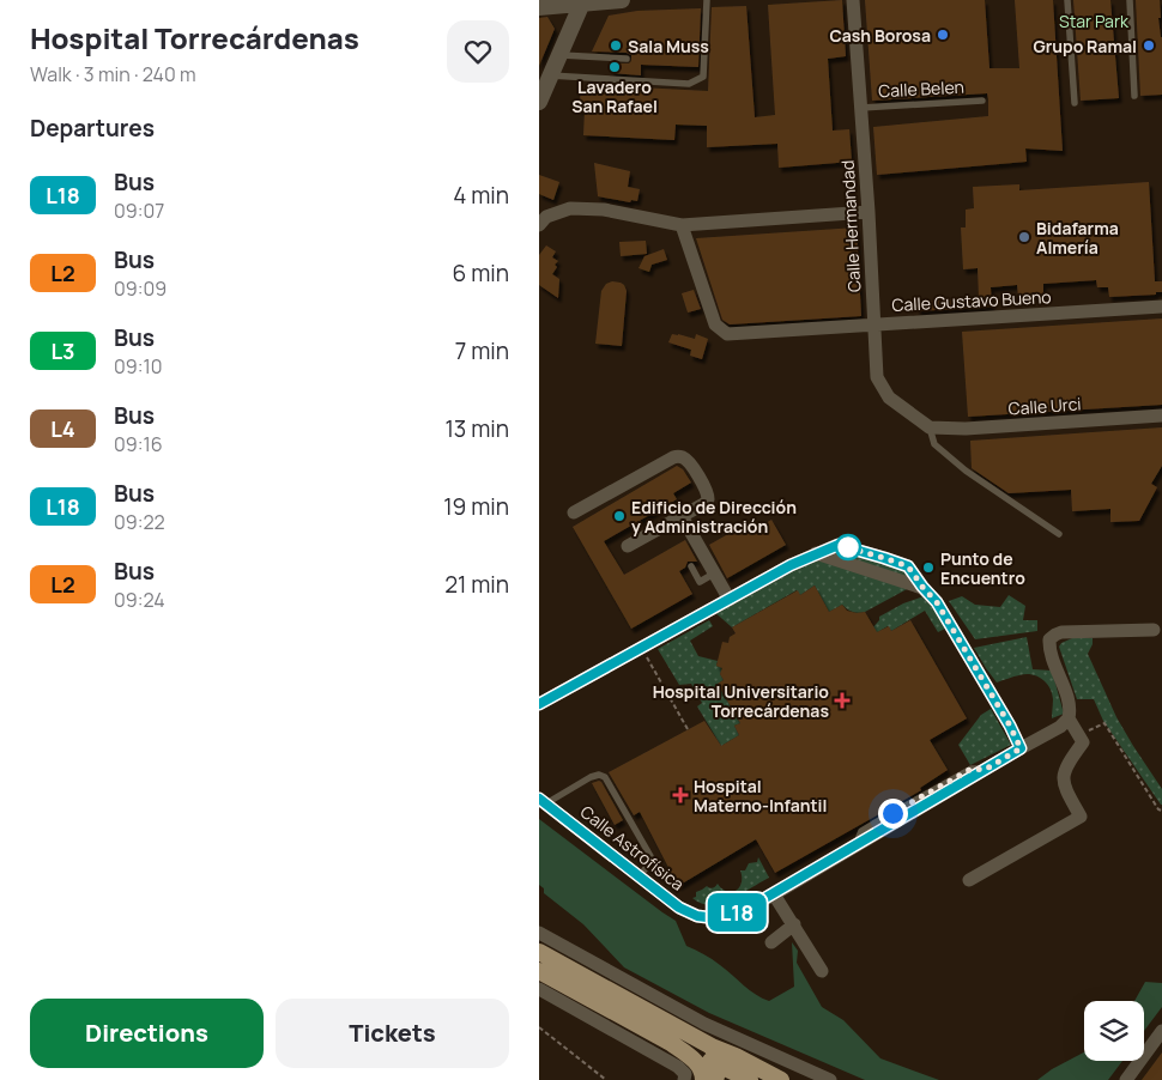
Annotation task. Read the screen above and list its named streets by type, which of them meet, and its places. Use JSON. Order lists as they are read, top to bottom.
{
  "streets": {
    "street": [
      "Calle Hermandad",
      "Calle Gustavo Bueno",
      "Calle Urci",
      "Calle Astrofísica"
    ],
    "lane": ["Calle Belen"]
  },
  "crossings": [
    ["Calle Belen", "Calle Hermandad"],
    ["Calle Hermandad", "Calle Gustavo Bueno"],
    ["Calle Hermandad", "Calle Urci"]
  ],
  "parks": ["Star Park"],
  "places": {
    "other": [
      "Cash Borosa",
      "Sala Muss",
      "Grupo Ramal",
      "Lavadero San Rafael",
      "Bidafarma Almería",
      "Edificio de Dirección y Administración",
      "Punto de Encuentro"
    ],
    "health": ["Hospital Universitario Torrecárdenas", "Hospital Materno-Infantil"]
  },
  "lines": ["bus line L18"],
  "page": {
    "heading": [
      ["Hospital Torrecárdenas", "Walk · 3 min · 240 m"],
      "Departures"
    ],
    "on_map": "L18",
    "list": [
      {
        "mark": "L18",
        "name": "Bus",
        "note": "09:07",
        "value": "4 min"
      },
      {
        "mark": "L2",
        "name": "Bus",
        "note": "09:09",
        "value": "6 min"
      },
      {
        "mark": "L3",
        "name": "Bus",
        "note": "09:10",
        "value": "7 min"
      },
      {
        "mark": "L4",
        "name": "Bus",
        "note": "09:16",
        "value": "13 min"
      },
      {
        "mark": "L18",
        "name": "Bus",
        "note": "09:22",
        "value": "19 min"
      },
      {
        "mark": "L2",
        "name": "Bus",
        "note": "09:24",
        "value": "21 min"
      }
    ],
    "buttons": ["Directions", "Tickets"]
  }
}
